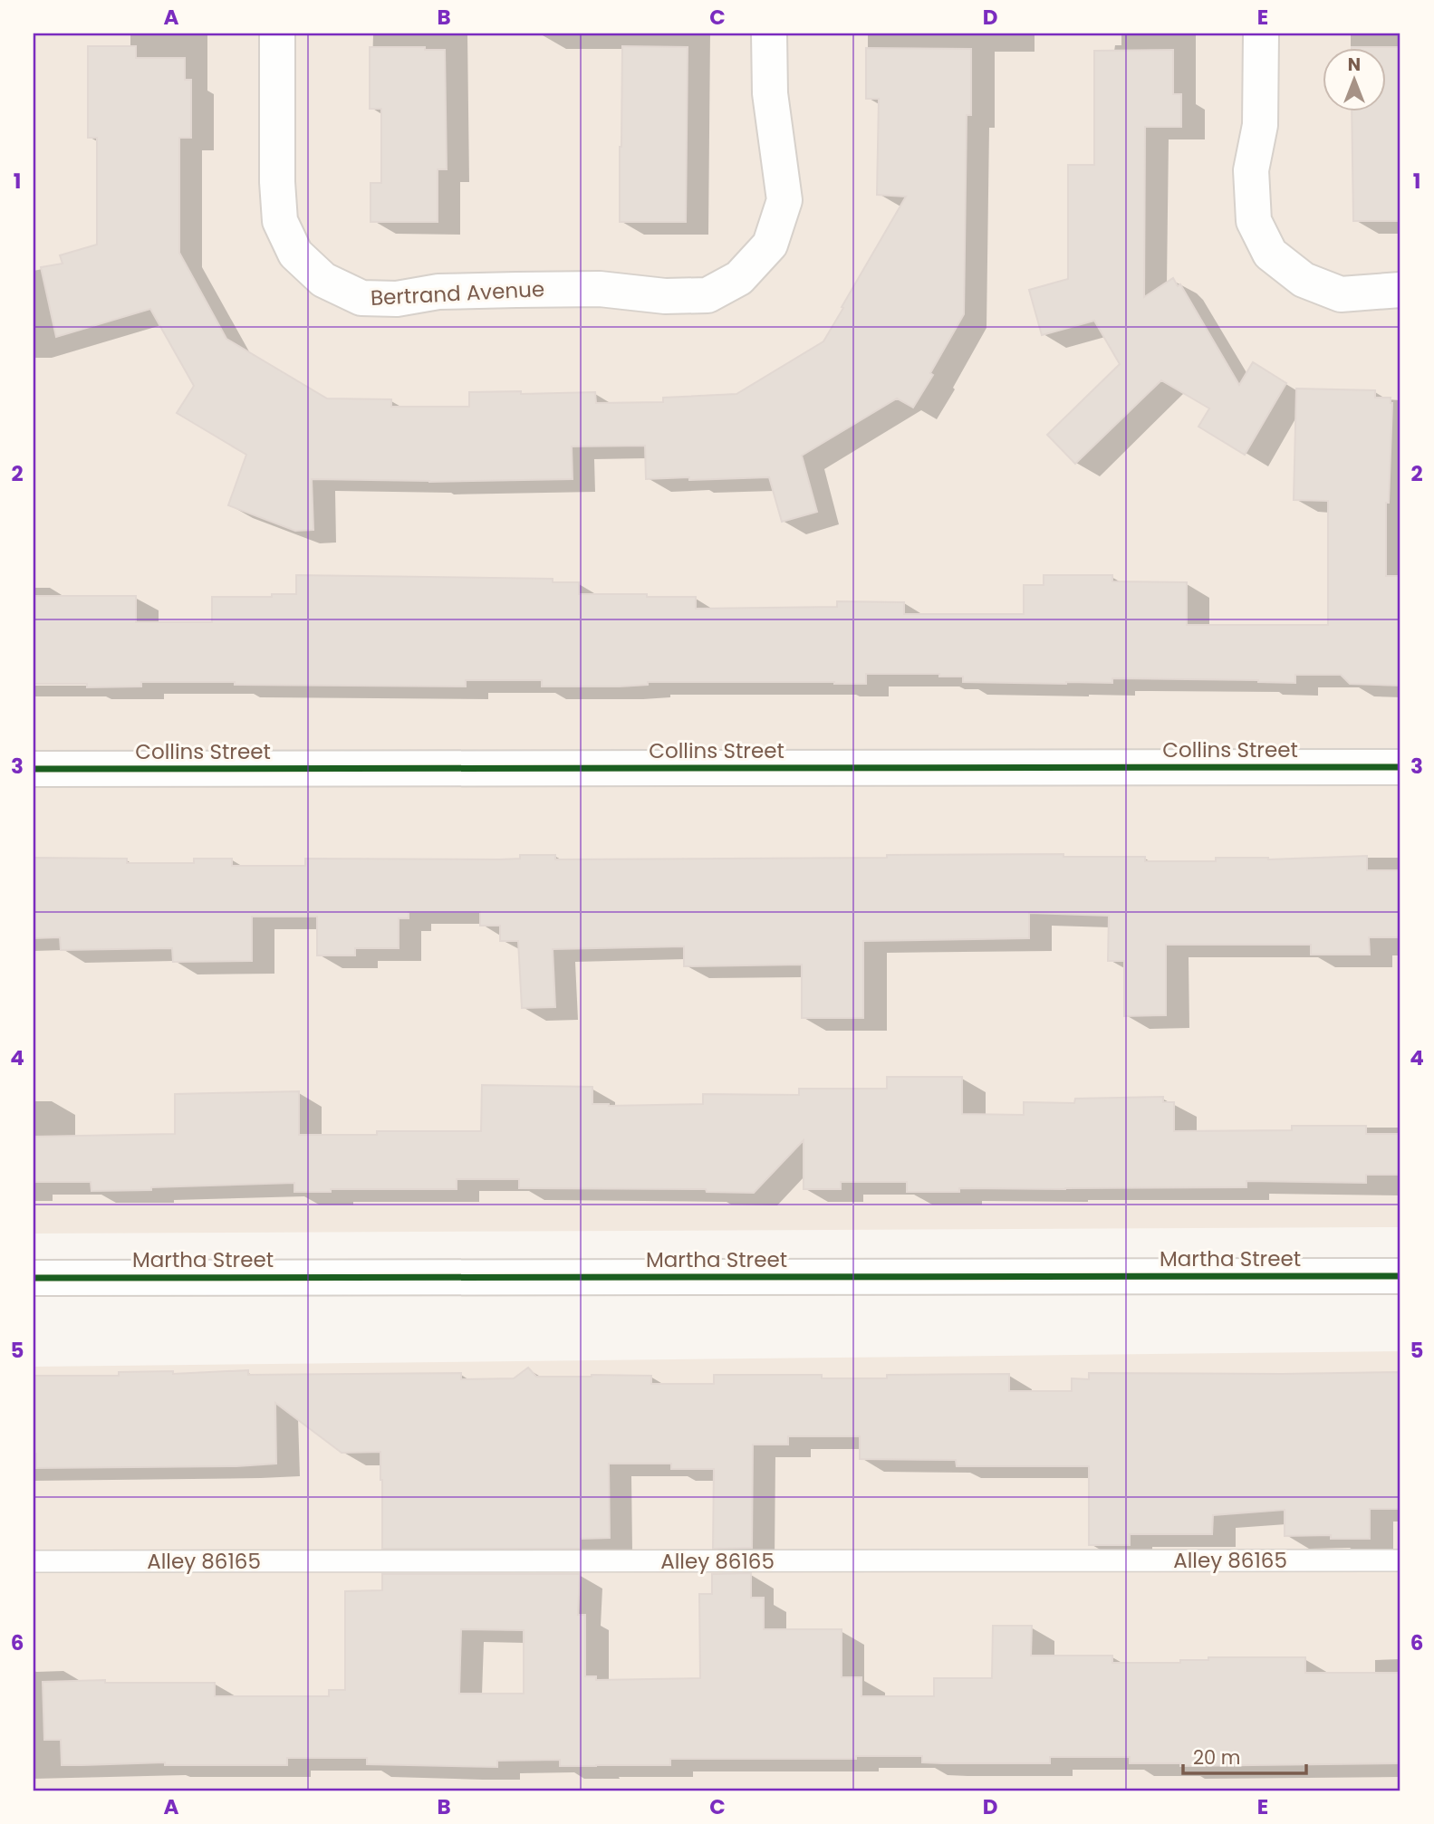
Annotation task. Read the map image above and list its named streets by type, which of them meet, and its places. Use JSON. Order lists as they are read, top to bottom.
{
  "streets": {
    "street": ["Bertrand Avenue", "Collins Street", "Martha Street"],
    "lane": ["Alley 86165"]
  },
  "scale_bar": "20 m",
  "north": "top",
  "grid": {
    "columns": [
      "A",
      "B",
      "C",
      "D",
      "E"
    ],
    "rows": [
      "1",
      "2",
      "3",
      "4",
      "5",
      "6"
    ]
  }
}
